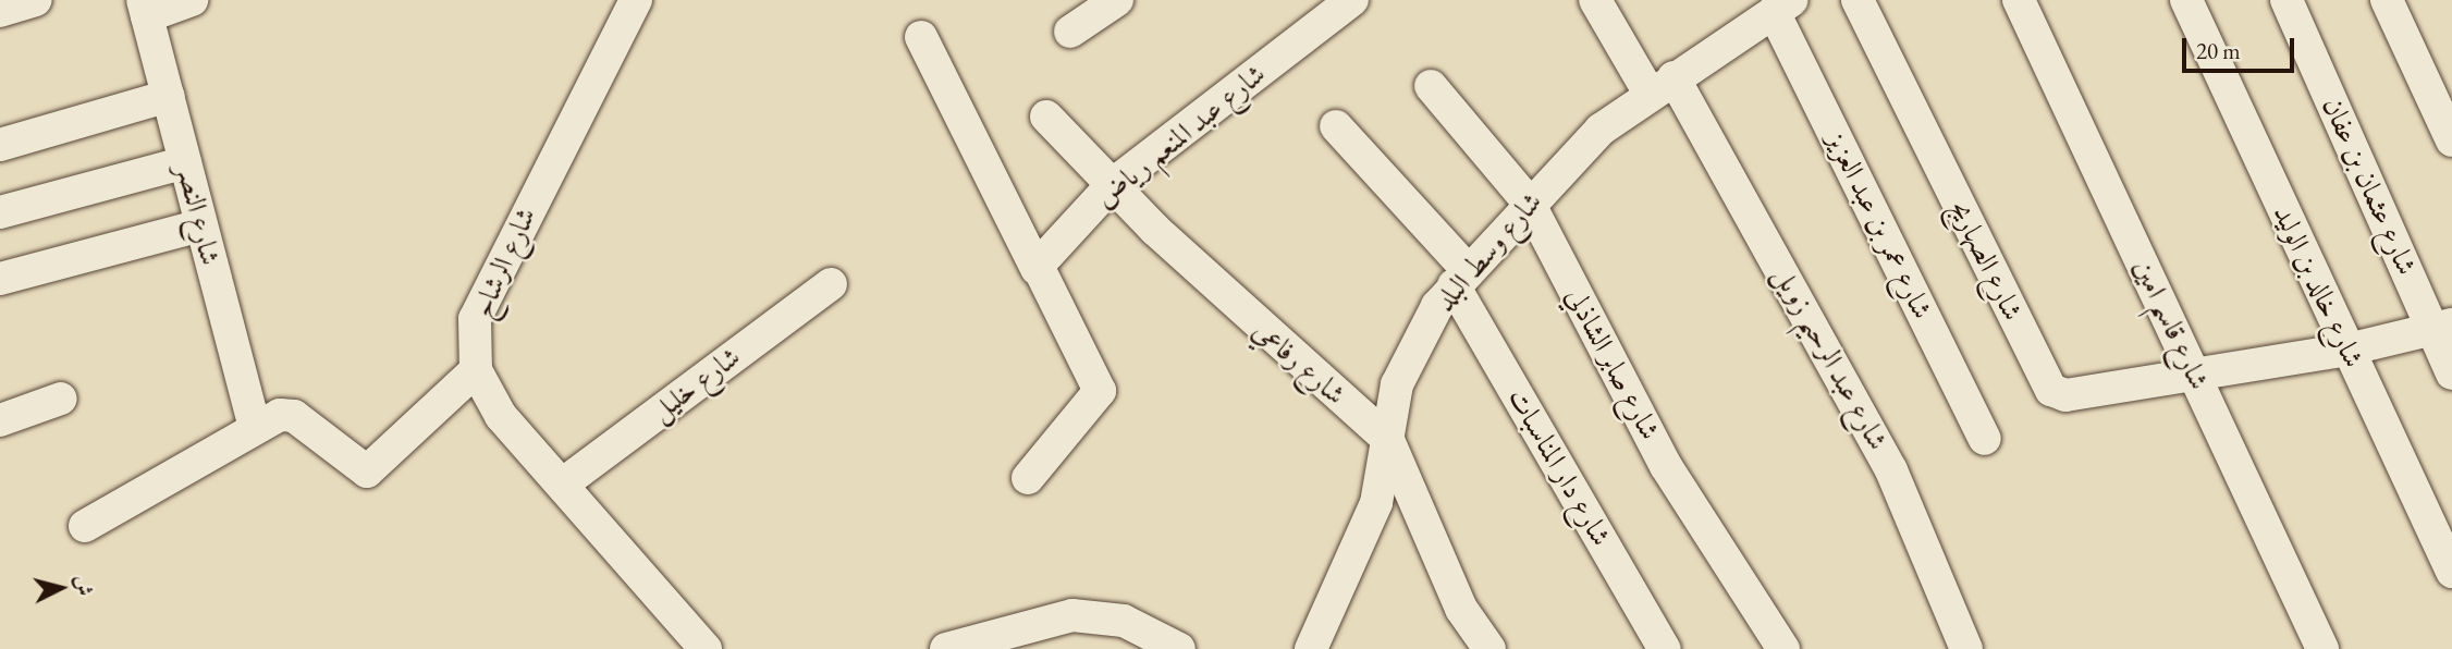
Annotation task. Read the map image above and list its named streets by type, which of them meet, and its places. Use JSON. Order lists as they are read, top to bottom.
{
  "streets": {
    "street": [
      "شارع عبد المنعم رياض",
      "شارع عثمان بن عفان",
      "شارع النصر",
      "شارع عمر بن عبد العزيز",
      "شارع وسط البلد",
      "شارع الصهاريج",
      "شارع الرشاح",
      "شارع خالد بن الوليد",
      "شارع قاسم امين",
      "شارع عبد الرحيم زويل",
      "شارع رفاعي",
      "شارع صابر الشاذلي",
      "شارع خليل",
      "شارع دار المناسبات"
    ]
  },
  "crossings": [
    ["شارع عبد المنعم رياض", "شارع رفاعي"],
    ["شارع عثمان بن عفان", "شارع الصهاريج"],
    ["شارع عمر بن عبد العزيز", "شارع وسط البلد"],
    ["شارع وسط البلد", "شارع عبد الرحيم زويل"],
    ["شارع وسط البلد", "شارع رفاعي"],
    ["شارع وسط البلد", "شارع صابر الشاذلي"],
    ["شارع وسط البلد", "شارع دار المناسبات"],
    ["شارع الصهاريج", "شارع خالد بن الوليد"],
    ["شارع الصهاريج", "شارع قاسم امين"],
    ["شارع الرشاح", "شارع خليل"]
  ],
  "scale_bar": "20 m",
  "north": "right"
}
